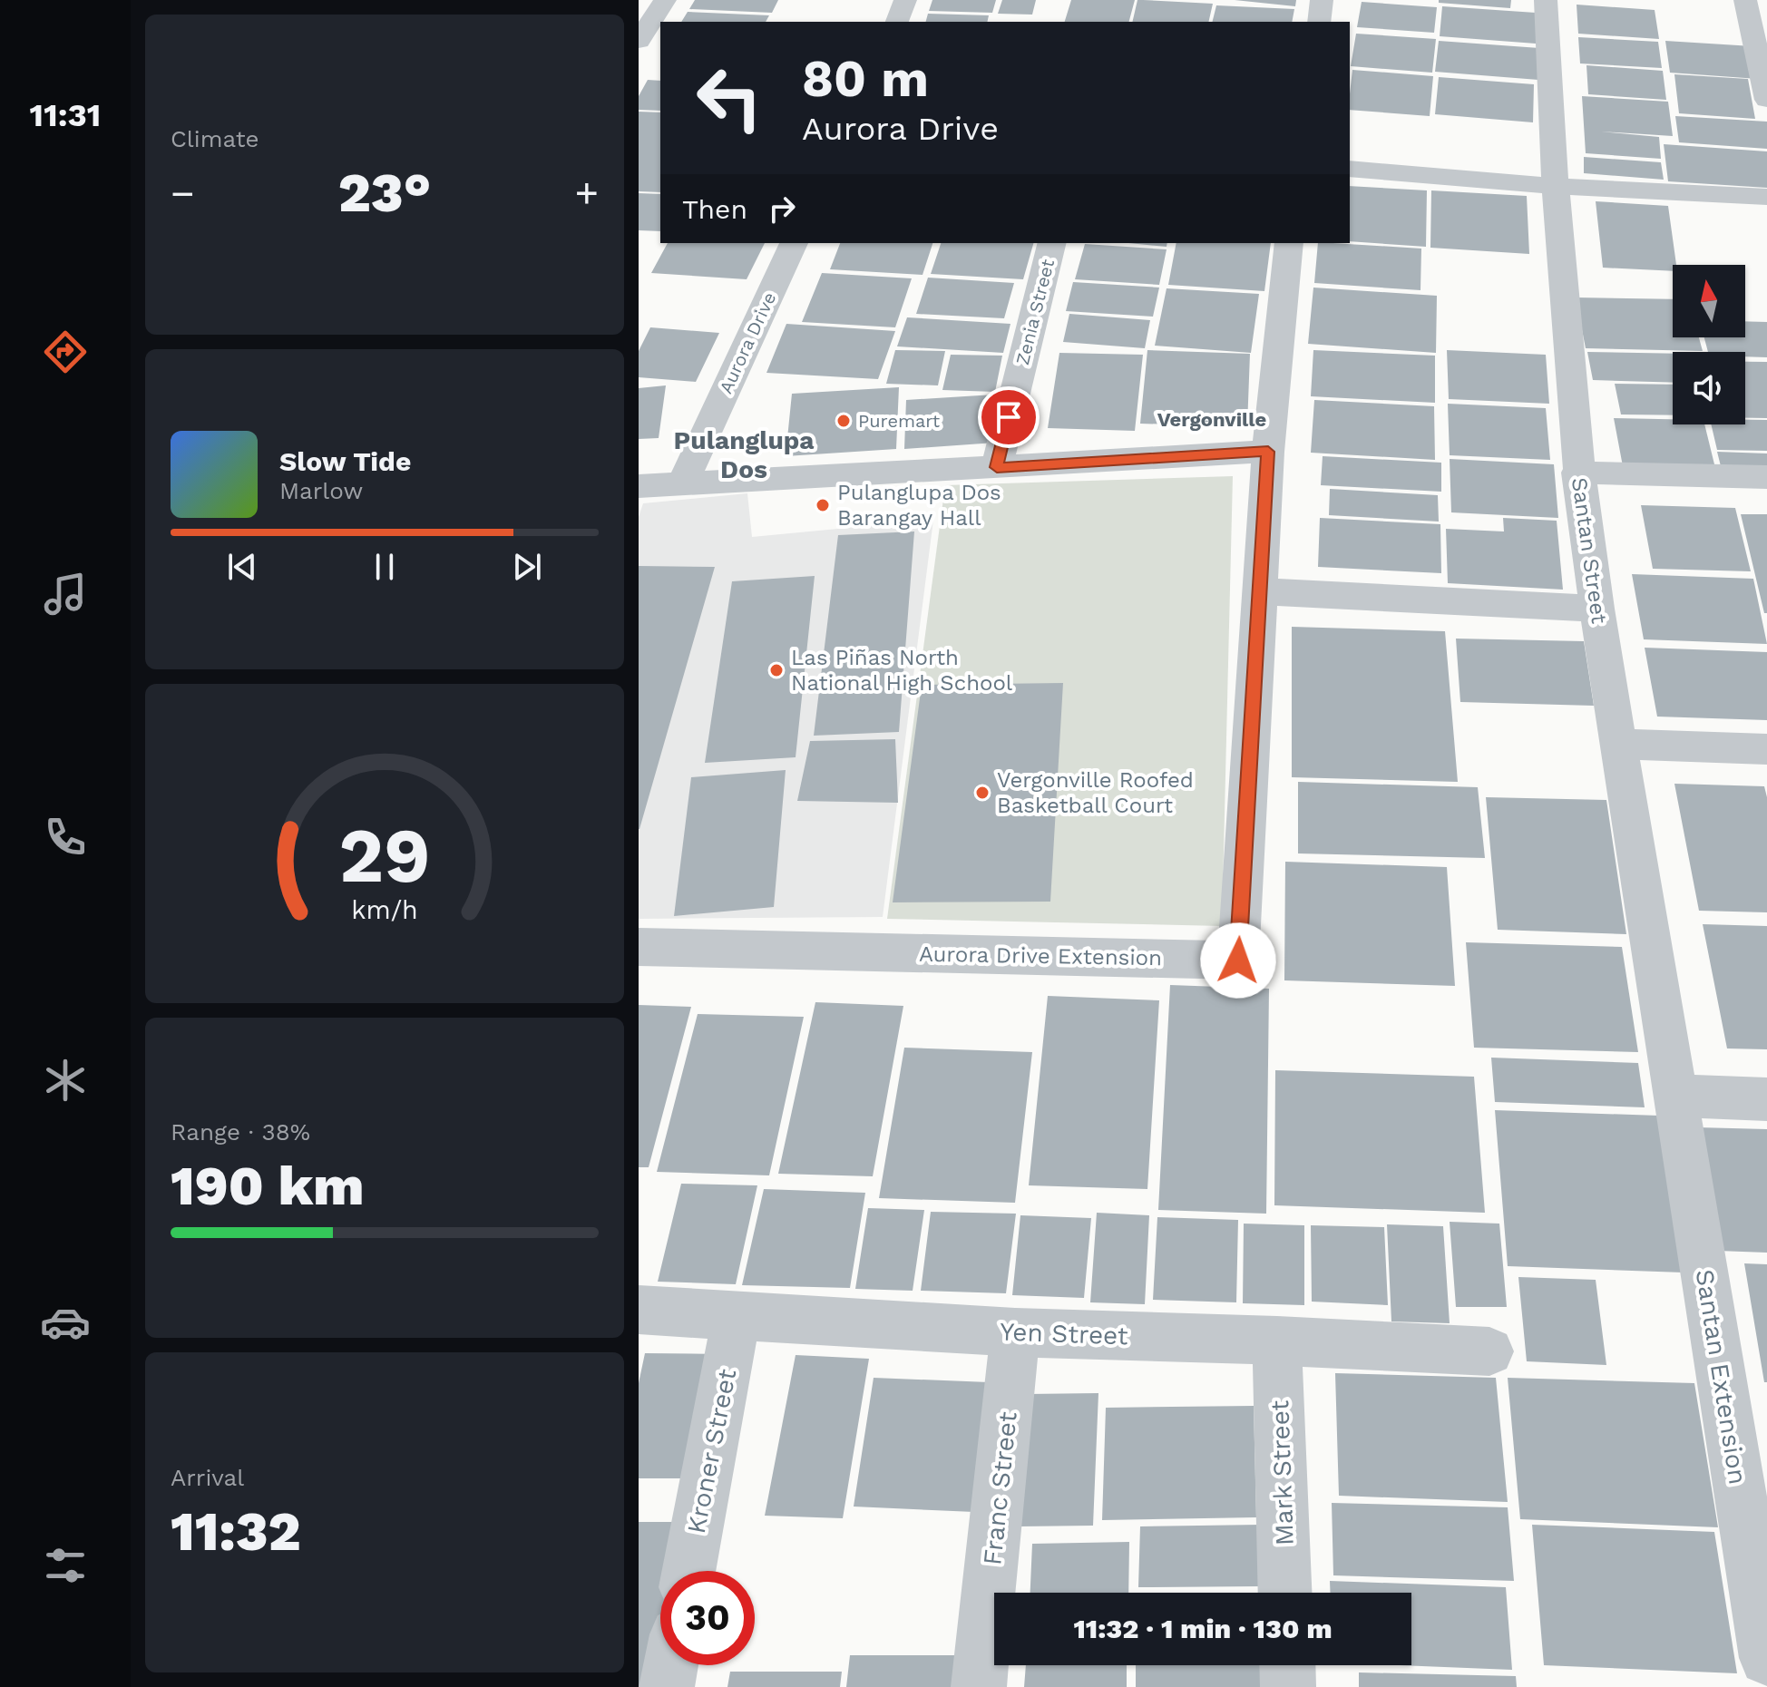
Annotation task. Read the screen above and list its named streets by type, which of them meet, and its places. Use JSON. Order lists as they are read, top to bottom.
{
  "streets": {
    "street": [
      "Zenia Street",
      "Aurora Drive",
      "Santan Street",
      "Aurora Drive Extension",
      "Yen Street",
      "Santan Extension",
      "Kroner Street",
      "Mark Street",
      "Franc Street"
    ]
  },
  "crossings": [
    ["Santan Street", "Santan Extension"],
    ["Yen Street", "Kroner Street"],
    ["Yen Street", "Mark Street"],
    ["Yen Street", "Franc Street"]
  ],
  "districts": ["Vergonville", "Pulanglupa Dos"],
  "places": [
    "Puremart",
    "Pulanglupa Dos Barangay Hall",
    "Las Piñas North National High School",
    "Vergonville Roofed Basketball Court"
  ],
  "north": "top",
  "page": {
    "tabs": "11:31",
    "tile": [
      "Climate",
      ["Range · 38%", "190 km"],
      ["Arrival", "11:32"]
    ],
    "turn": ["80 m", "Aurora Drive"],
    "heat": ["−", "23°", "+"],
    "then": "Then",
    "song": ["Slow Tide", "Marlow"],
    "limit": "30",
    "trip": "11:32 · 1 min · 130 m",
    "gauge": ["29", "km/h"]
  }
}
